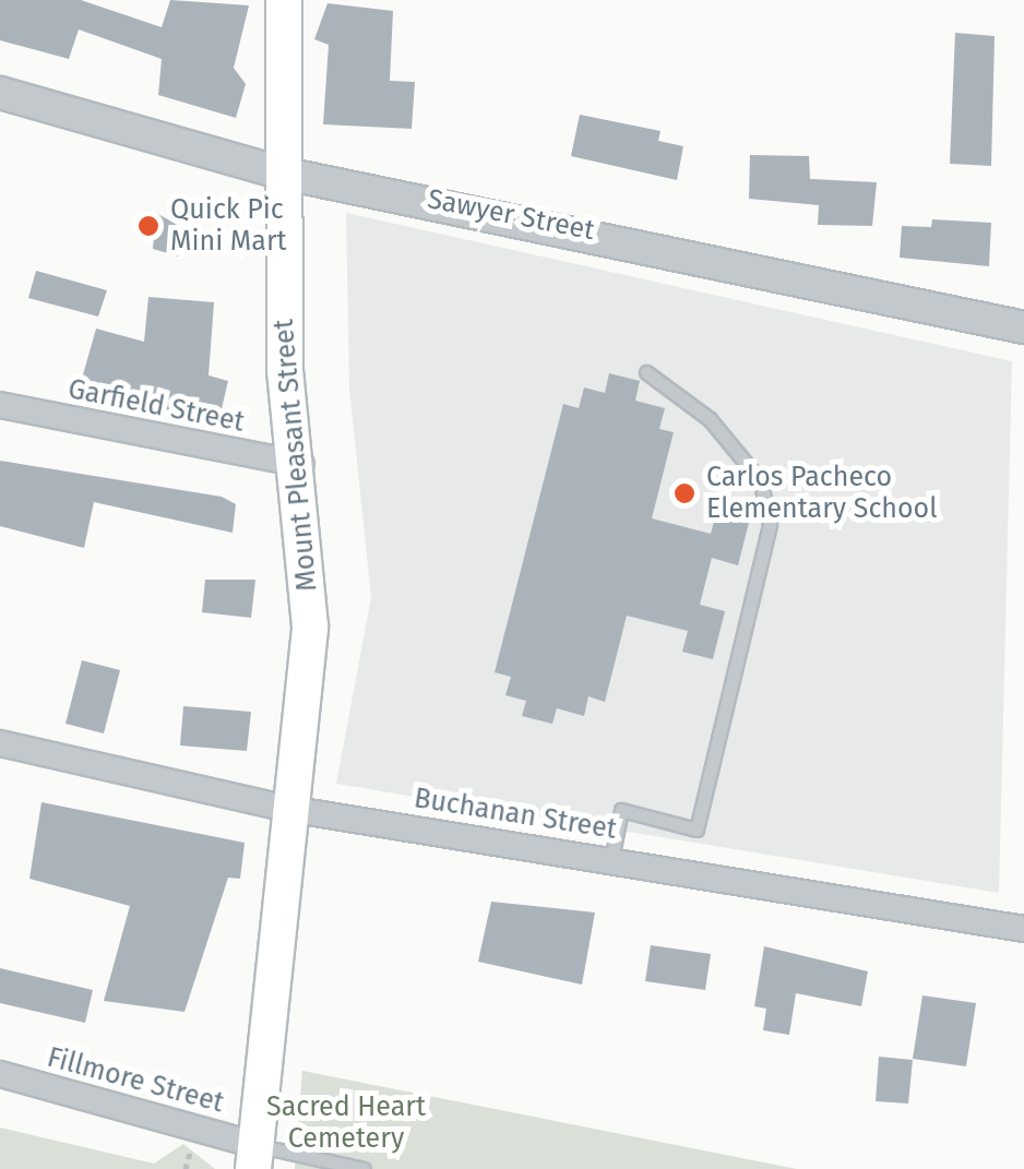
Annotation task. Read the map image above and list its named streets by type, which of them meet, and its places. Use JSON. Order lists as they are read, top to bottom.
{
  "streets": {
    "main road": ["Mount Pleasant Street"],
    "street": [
      "Sawyer Street",
      "Garfield Street",
      "Buchanan Street",
      "Fillmore Street"
    ]
  },
  "crossings": [
    ["Sawyer Street", "Mount Pleasant Street"],
    ["Garfield Street", "Mount Pleasant Street"],
    ["Mount Pleasant Street", "Buchanan Street"],
    ["Mount Pleasant Street", "Fillmore Street"]
  ],
  "parks": ["Sacred Heart Cemetery"],
  "places": ["Quick Pic Mini Mart", "Carlos Pacheco Elementary School"]
}
